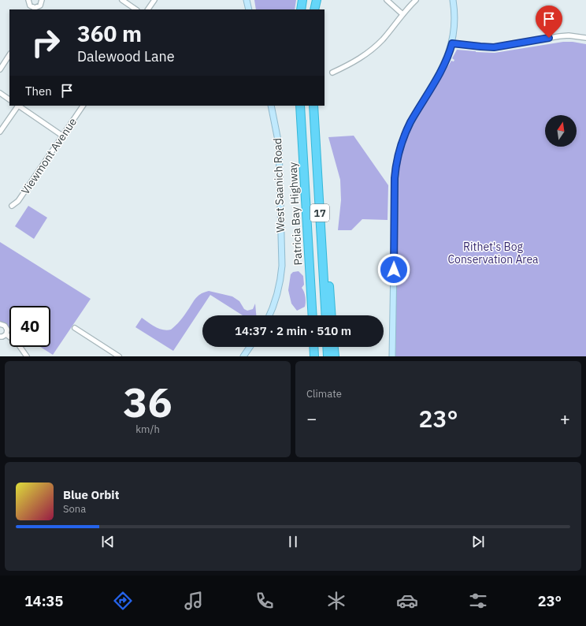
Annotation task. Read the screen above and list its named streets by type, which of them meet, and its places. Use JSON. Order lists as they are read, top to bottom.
{
  "streets": {
    "highway": ["17", "Patricia Bay Highway"],
    "street": ["Viewmont Avenue", "West Saanich Road"]
  },
  "parks": ["Rithet's Bog Conservation Area"],
  "north": "top",
  "page": {
    "turn": ["360 m", "Dalewood Lane"],
    "then": "Then",
    "limit": "40",
    "trip": "14:37 · 2 min · 510 m",
    "tile": [
      ["36", "km/h"],
      "Climate"
    ],
    "heat": ["−", "23°", "+"],
    "song": ["Blue Orbit", "Sona"],
    "tabs": ["14:35", "23°"]
  }
}
